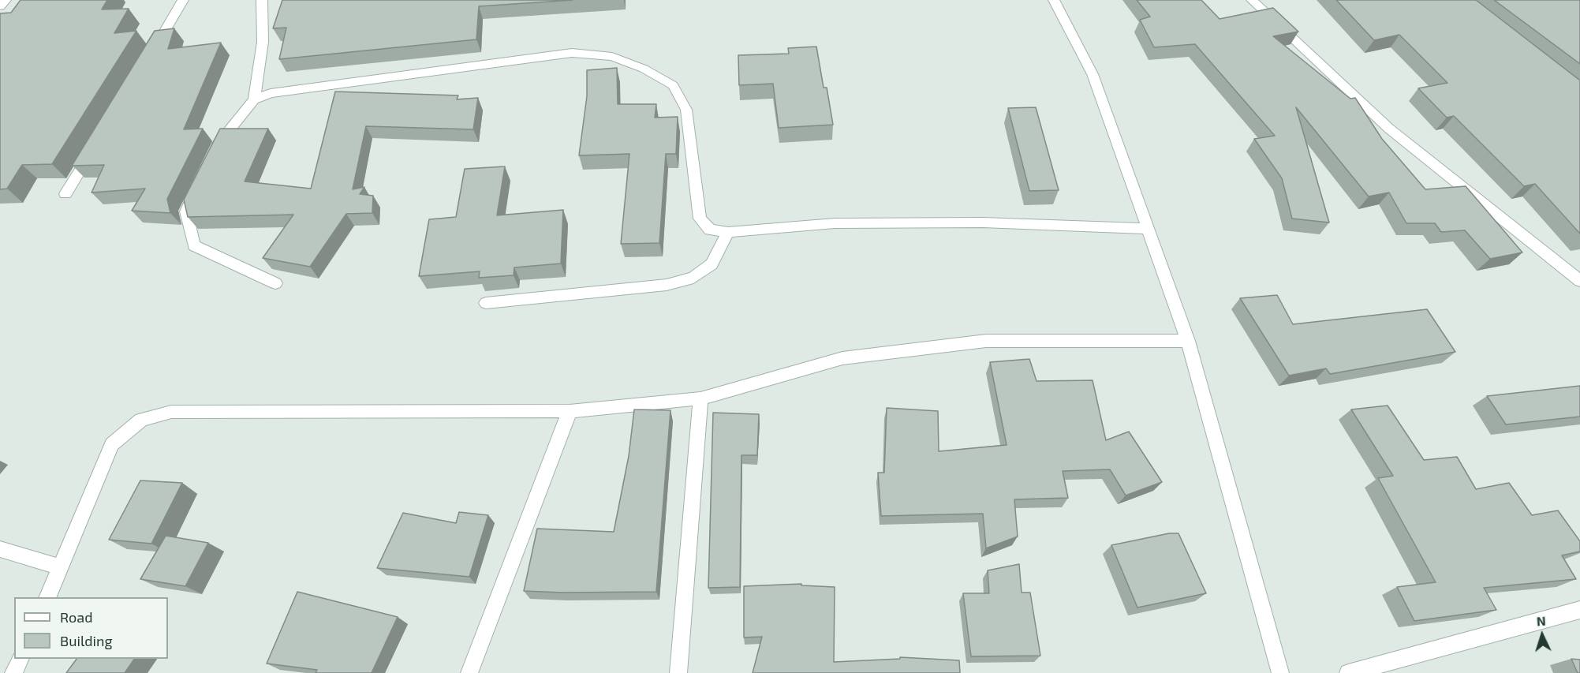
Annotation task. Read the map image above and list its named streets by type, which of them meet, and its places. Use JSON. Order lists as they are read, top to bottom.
{
  "legend": ["Road", "Building"],
  "north": "top"
}
